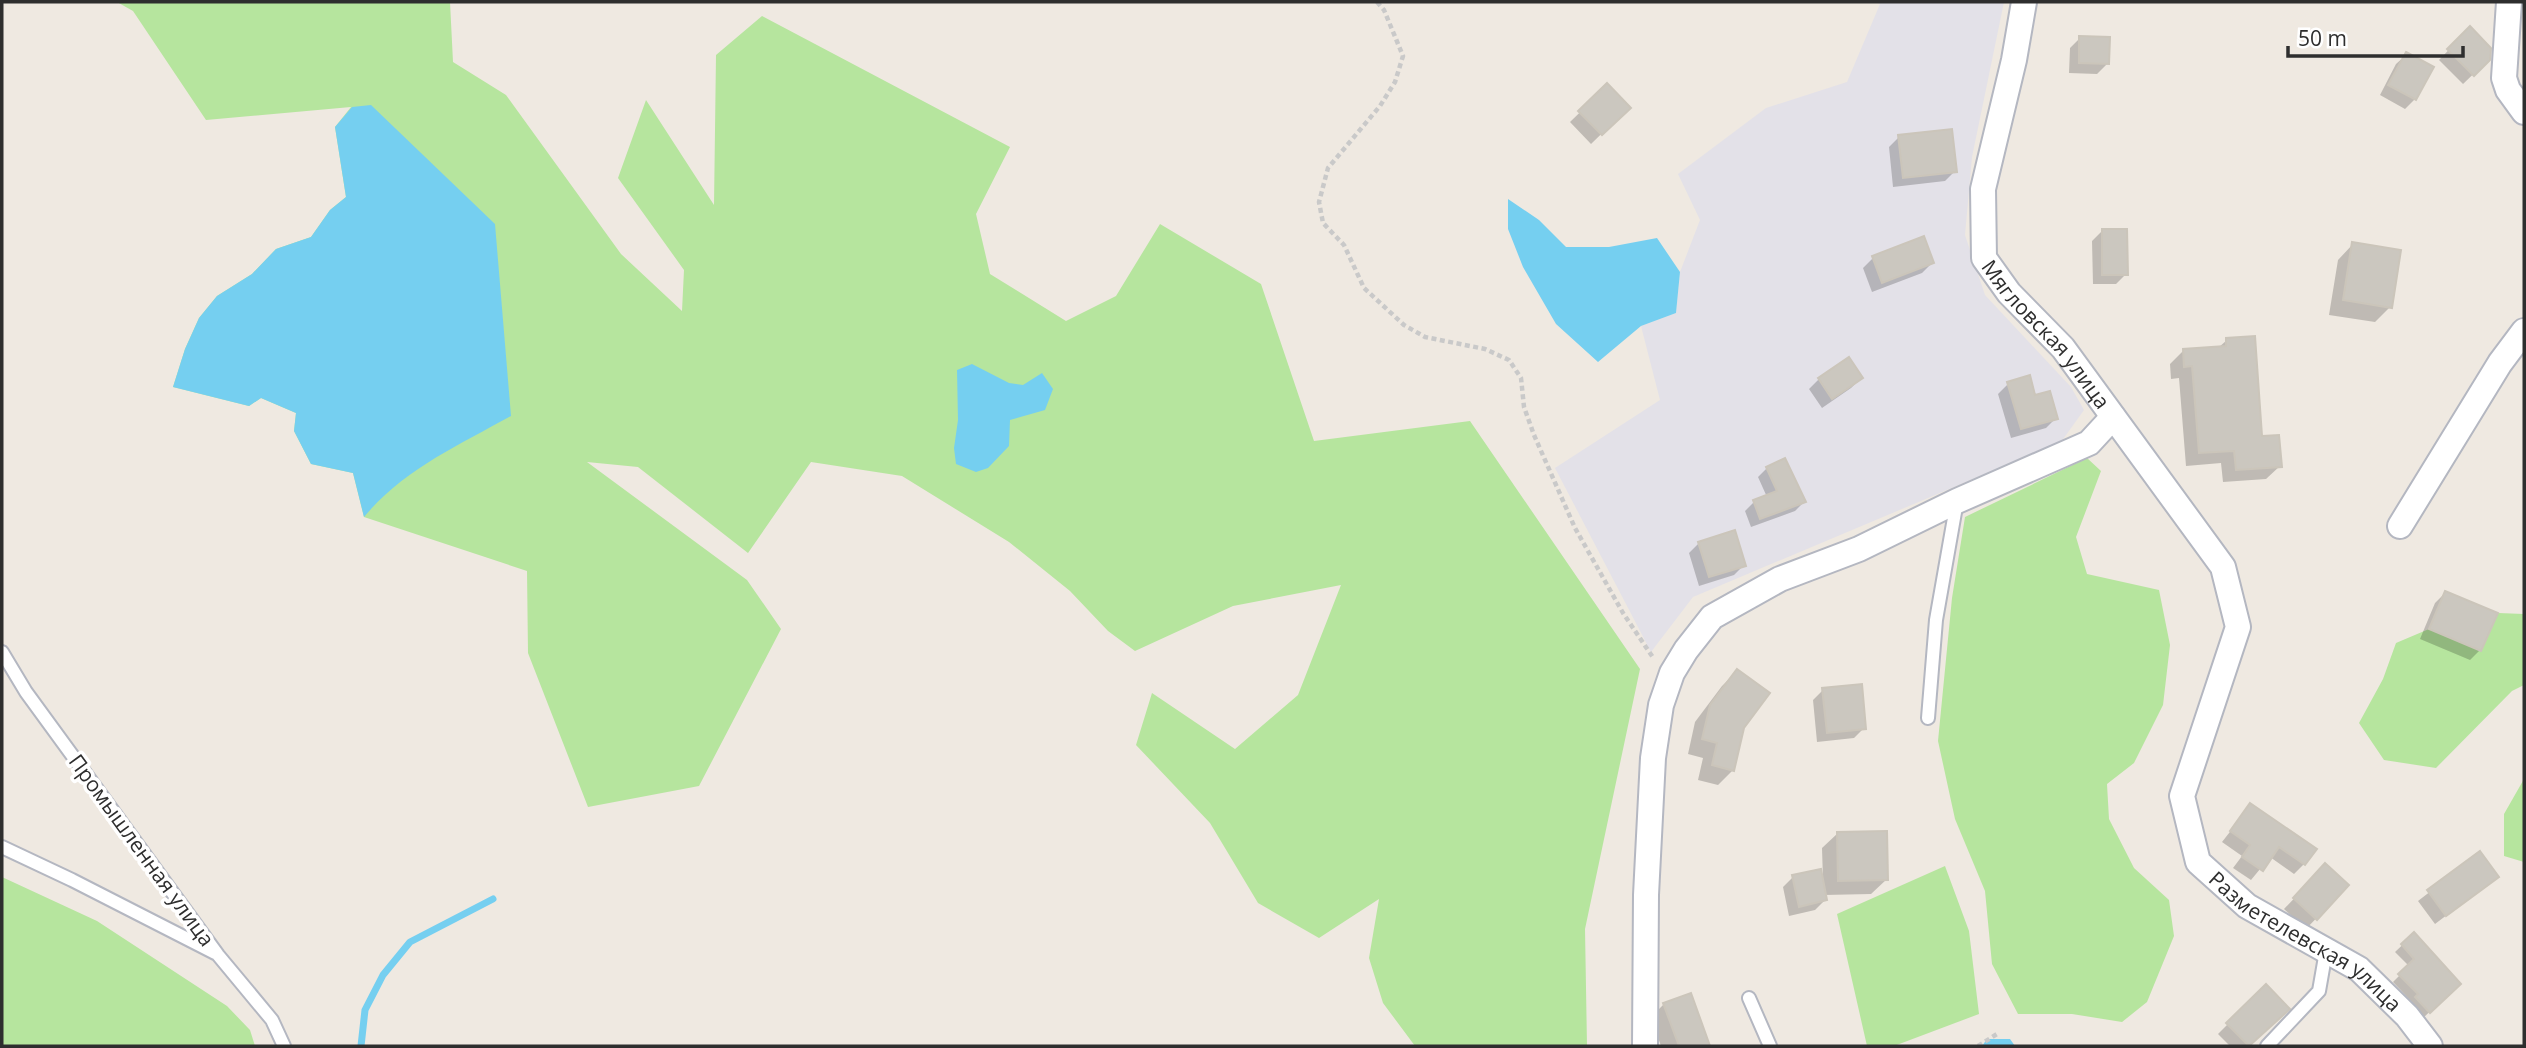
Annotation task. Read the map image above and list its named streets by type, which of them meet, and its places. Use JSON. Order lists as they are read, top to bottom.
{
  "streets": {
    "street": ["Мягловская улица", "Разметелевская улица"],
    "lane": ["Промышленная улица"]
  },
  "crossings": [
    ["Мягловская улица", "Разметелевская улица"]
  ],
  "scale_bar": "50 m"
}
